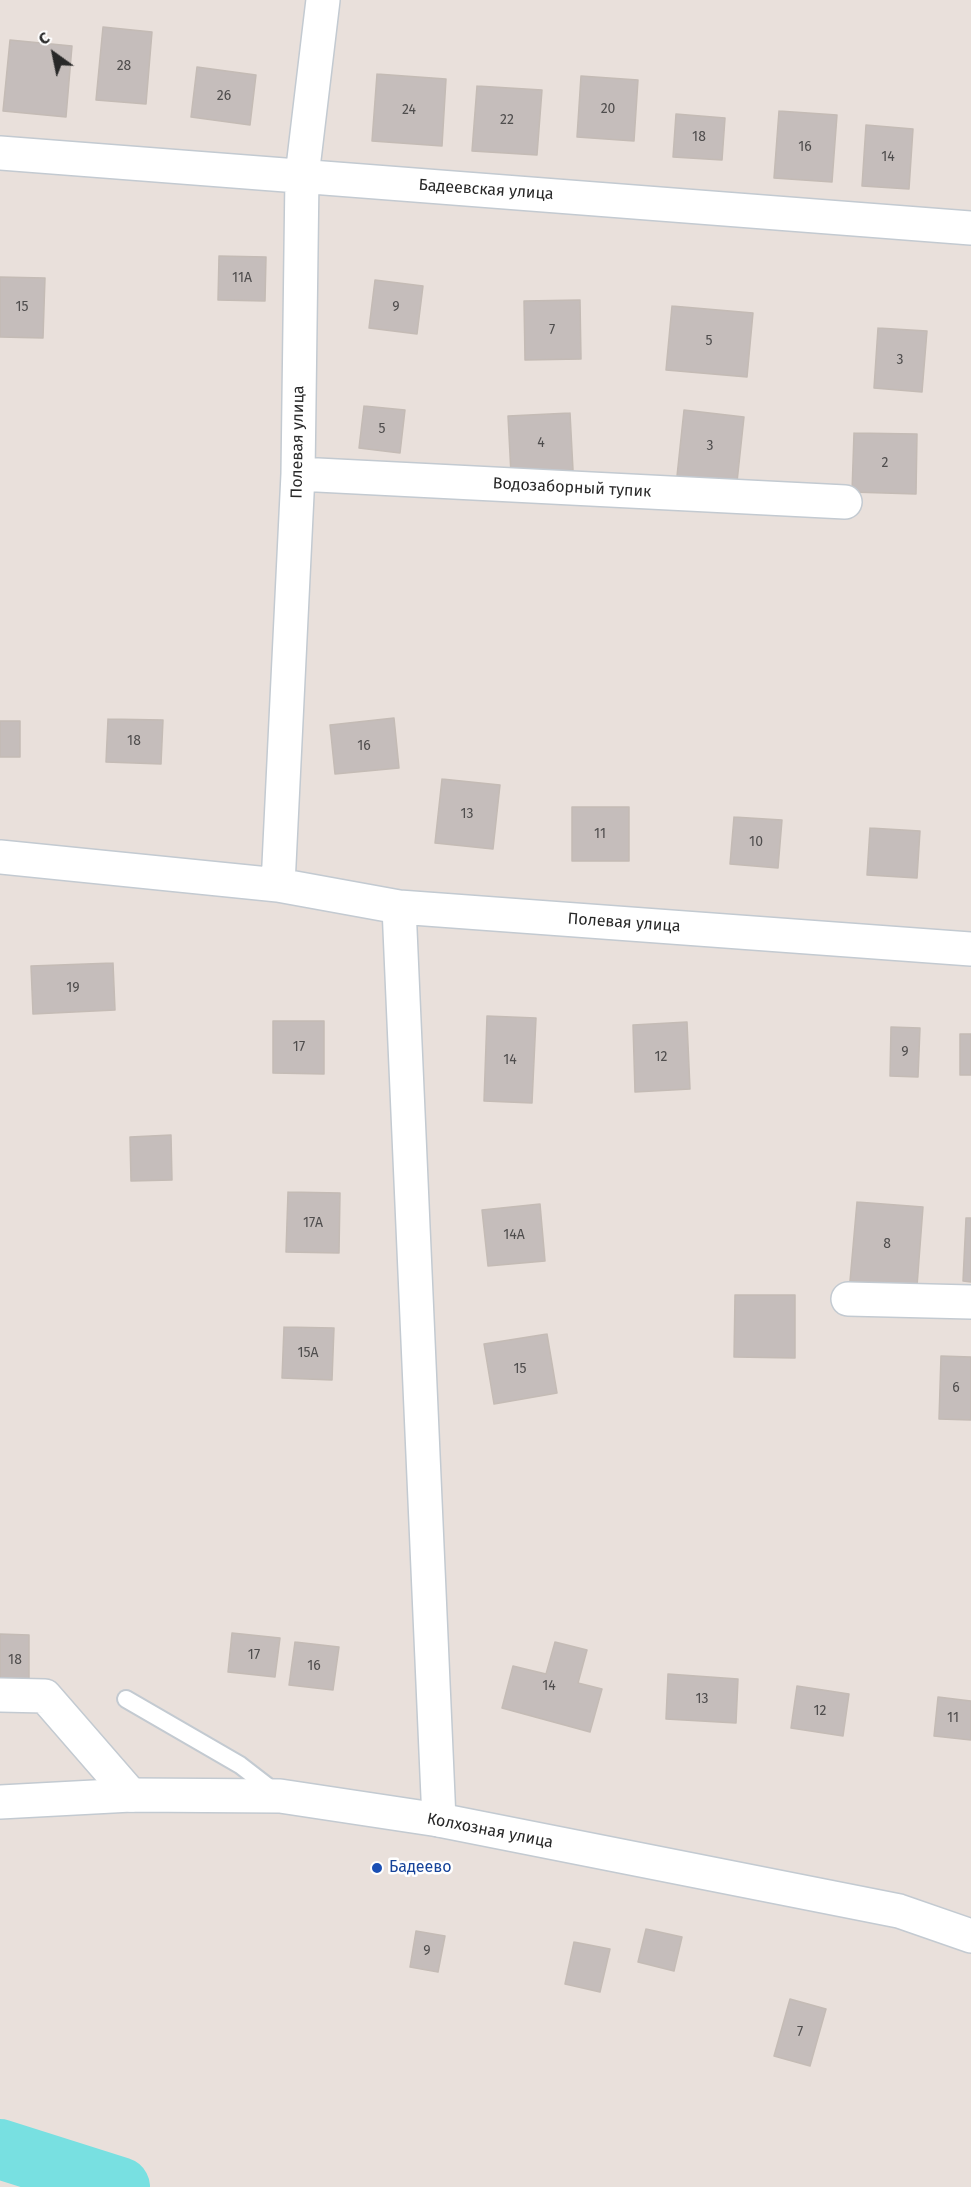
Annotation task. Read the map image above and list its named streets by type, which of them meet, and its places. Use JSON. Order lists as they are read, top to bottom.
{
  "streets": {
    "street": [
      "Бадеевская улица",
      "Полевая улица",
      "Водозаборный тупик",
      "Колхозная улица"
    ]
  },
  "crossings": [
    ["Бадеевская улица", "Полевая улица"],
    ["Полевая улица", "Водозаборный тупик"]
  ],
  "places": ["Бадеево"],
  "house_numbers": [
    "28",
    "26",
    "20",
    "24",
    "22",
    "18",
    "16",
    "14",
    "11А",
    "15",
    "9",
    "7",
    "5",
    "3",
    "5",
    "4",
    "3",
    "2",
    "18",
    "16",
    "13",
    "11",
    "10",
    "19",
    "17",
    "9",
    "12",
    "14",
    "17А",
    "14А",
    "8",
    "15А",
    "15",
    "6",
    "17",
    "18",
    "16",
    "14",
    "13",
    "12",
    "11",
    "9",
    "7"
  ],
  "north": "top left"
}
